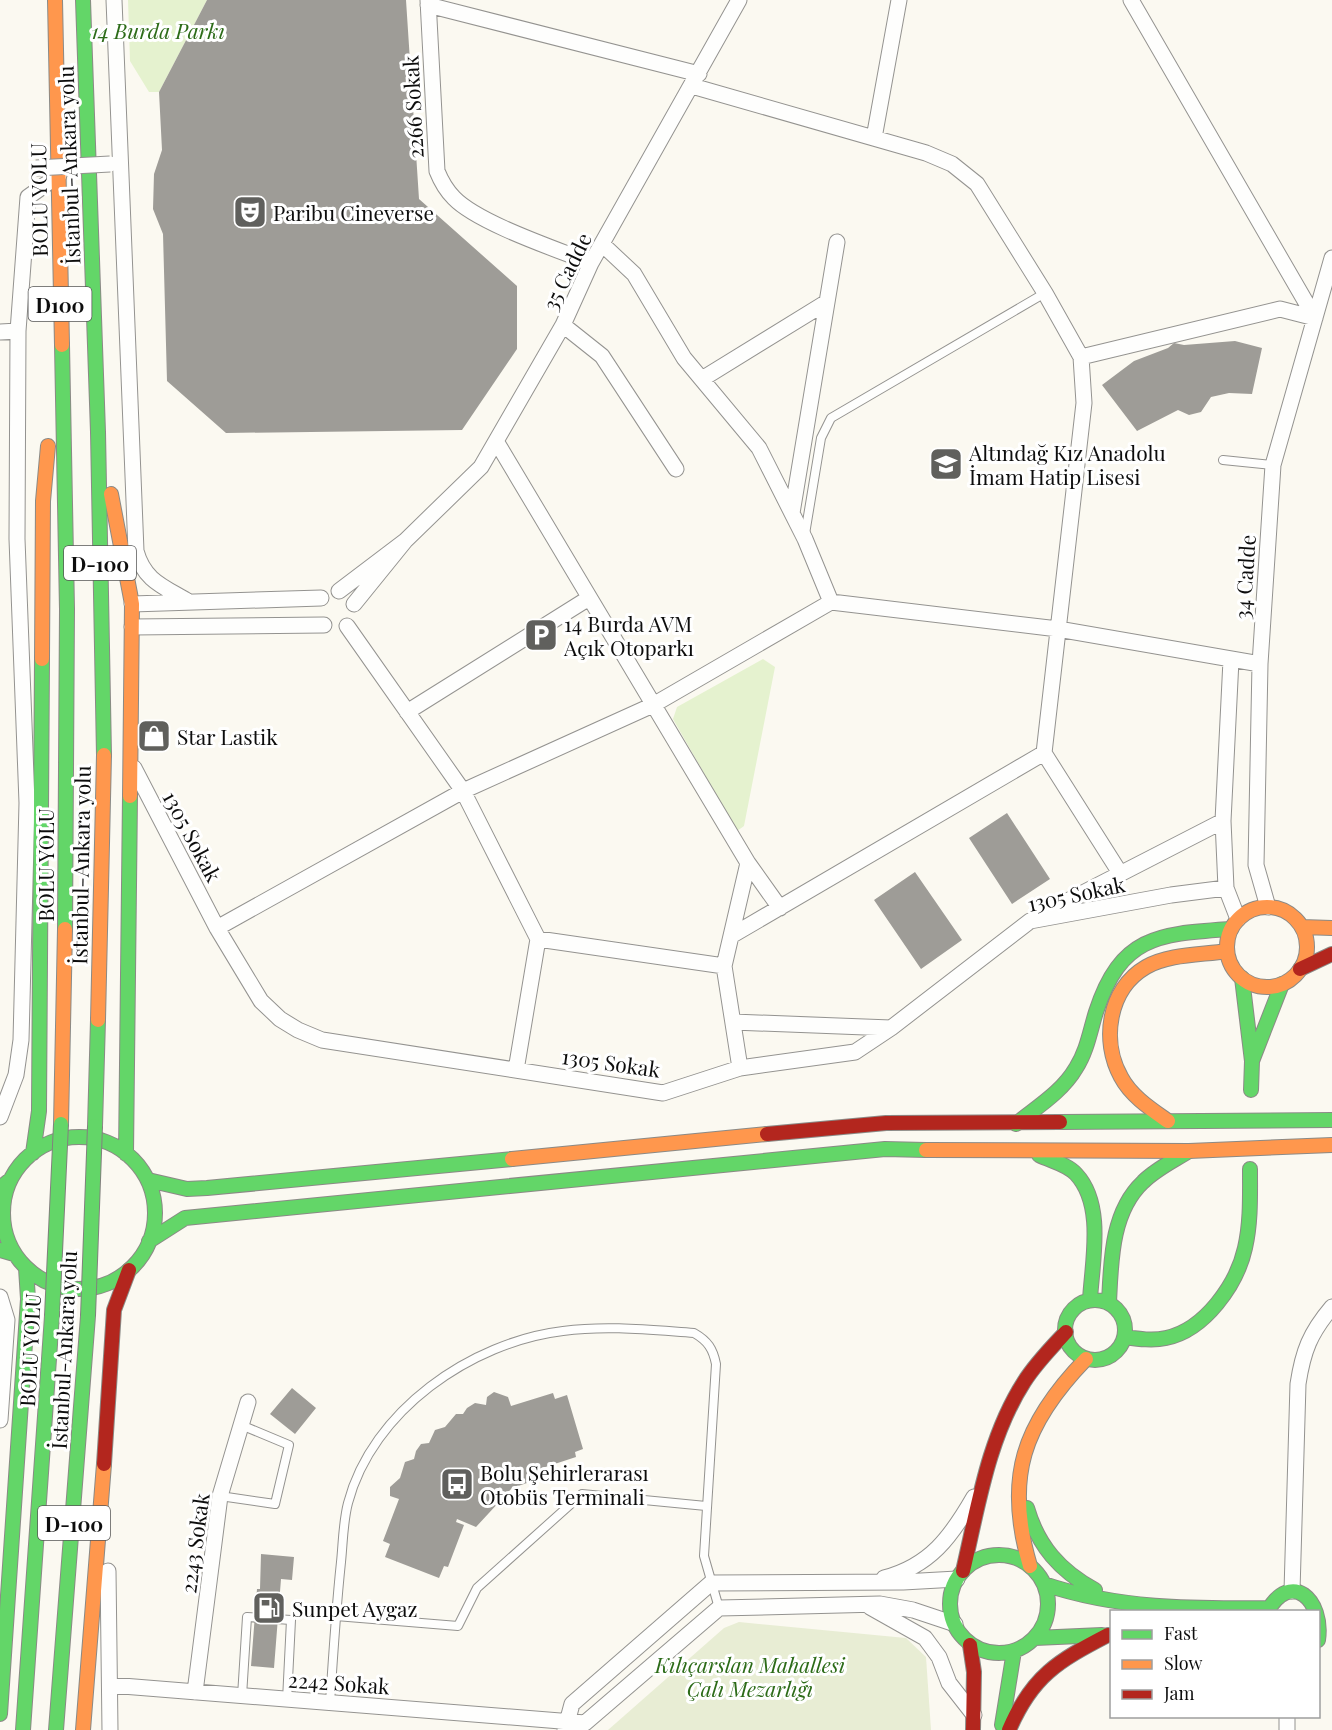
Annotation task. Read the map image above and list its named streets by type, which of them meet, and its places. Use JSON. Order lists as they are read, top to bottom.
{
  "streets": {
    "main road": [
      "İstanbul-Ankara yolu",
      "BOLU YOLU",
      "D100",
      "D-100"
    ],
    "street": [
      "2266 Sokak",
      "35 Cadde",
      "34 Cadde",
      "1305 Sokak",
      "2243 Sokak",
      "2242 Sokak"
    ]
  },
  "crossings": [
    ["2266 Sokak", "35 Cadde"],
    ["2243 Sokak", "2242 Sokak"]
  ],
  "parks": ["14 Burda Parkı", "Kılıçarslan Mahallesi Çalı Mezarlığı"],
  "places": {
    "theatre": ["Paribu Cineverse"],
    "school or university": ["Altındağ Kız Anadolu İmam Hatip Lisesi"],
    "parking": ["14 Burda AVM Açık Otoparkı"],
    "shop": ["Star Lastik"],
    "bus stop": ["Bolu Şehirlerarası Otobüs Terminali"],
    "fuel station": ["Sunpet Aygaz"]
  },
  "legend": ["Fast", "Slow", "Jam"]
}
